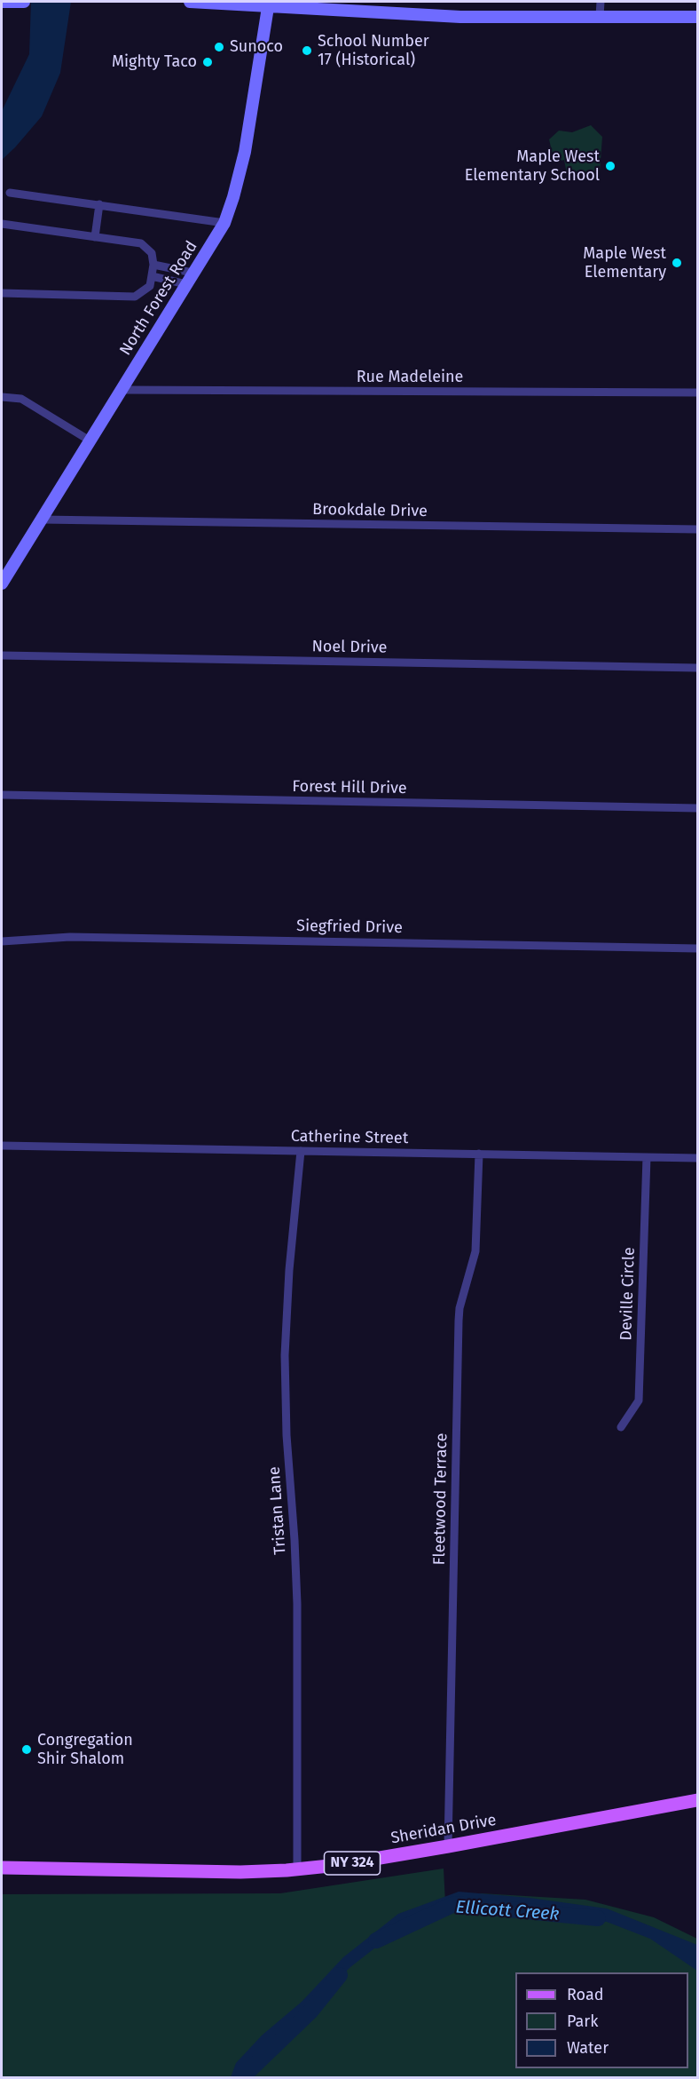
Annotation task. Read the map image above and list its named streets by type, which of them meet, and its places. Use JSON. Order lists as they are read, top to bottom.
{
  "streets": {
    "main road": ["Sheridan Drive", "NY 324"],
    "street": [
      "North Forest Road",
      "Rue Madeleine",
      "Brookdale Drive",
      "Noel Drive",
      "Forest Hill Drive",
      "Siegfried Drive",
      "Catherine Street",
      "Deville Circle",
      "Fleetwood Terrace",
      "Tristan Lane"
    ]
  },
  "crossings": [
    ["North Forest Road", "Rue Madeleine"],
    ["North Forest Road", "Brookdale Drive"],
    ["Catherine Street", "Deville Circle"],
    ["Catherine Street", "Fleetwood Terrace"],
    ["Catherine Street", "Tristan Lane"],
    ["Fleetwood Terrace", "Sheridan Drive"],
    ["Tristan Lane", "Sheridan Drive"]
  ],
  "water": ["Ellicott Creek"],
  "places": [
    "Sunoco",
    "School Number 17 (Historical)",
    "Mighty Taco",
    "Maple West Elementary School",
    "Maple West Elementary",
    "Congregation Shir Shalom"
  ],
  "legend": ["Road", "Park", "Water"]
}
